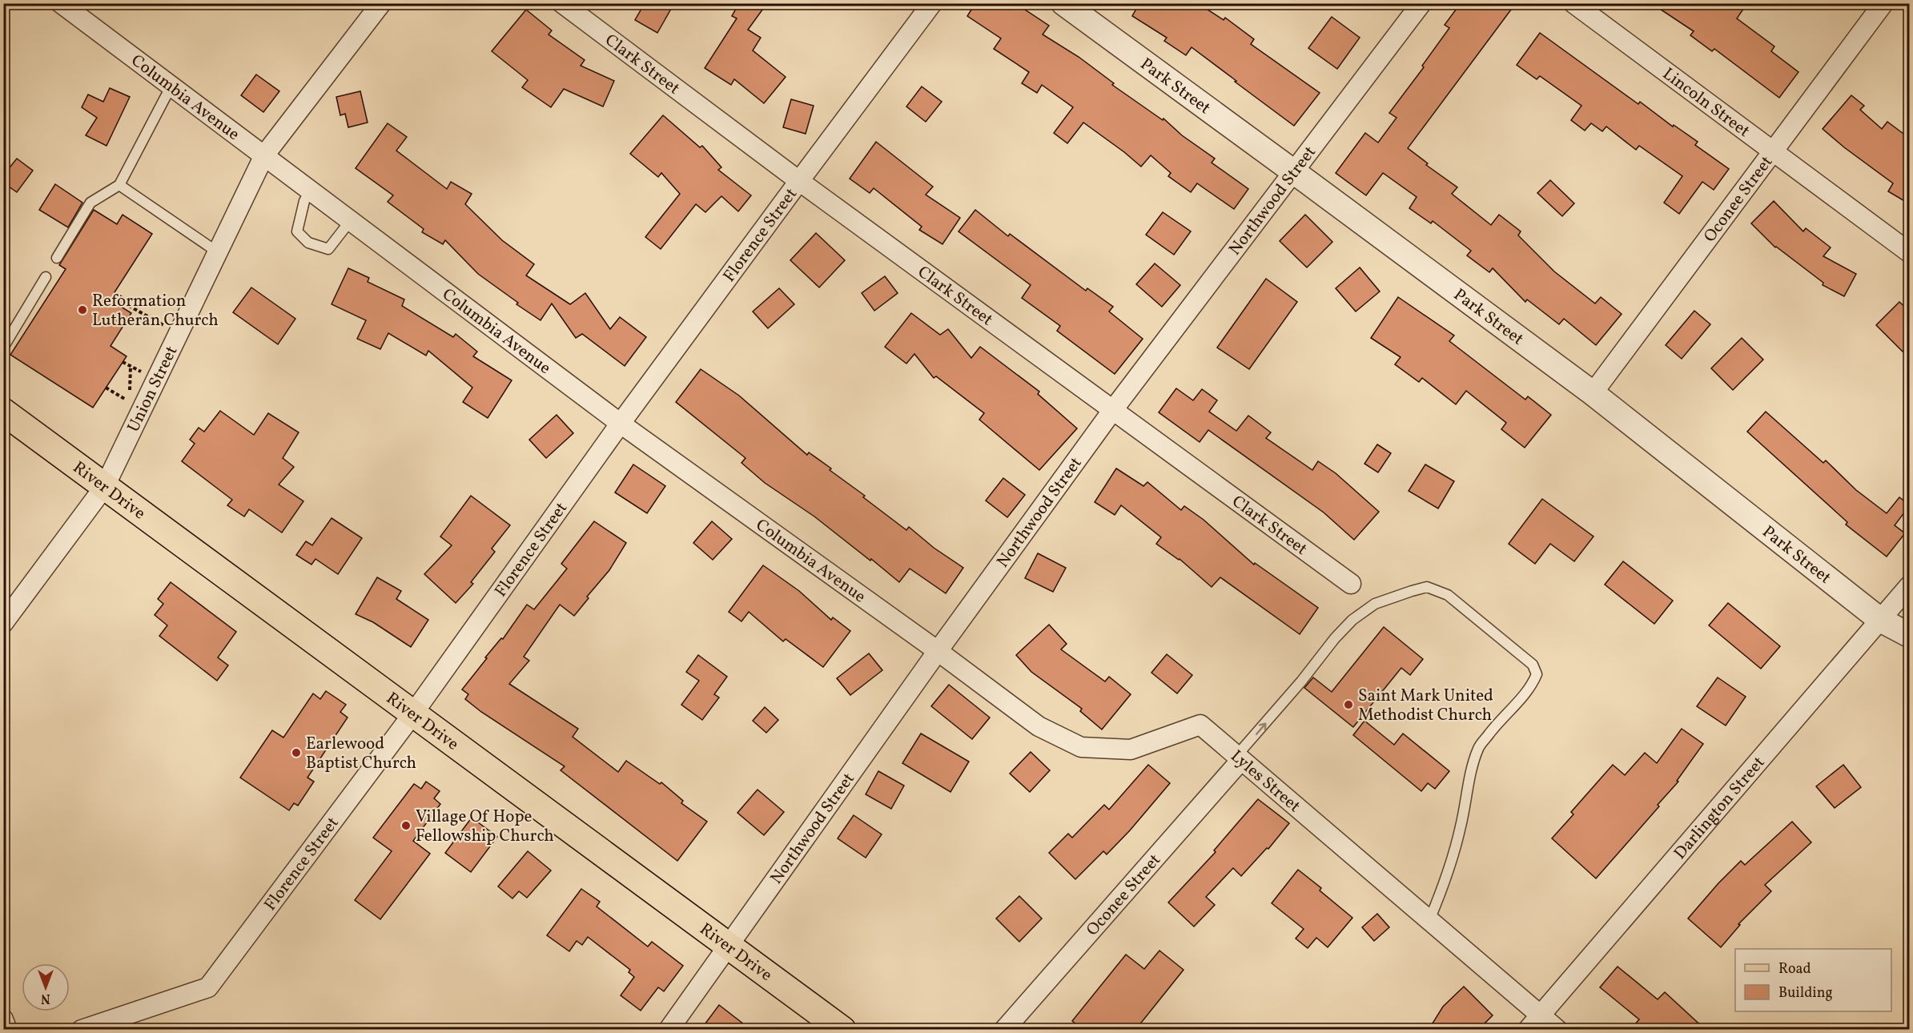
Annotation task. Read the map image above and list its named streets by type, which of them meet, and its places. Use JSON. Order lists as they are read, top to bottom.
{
  "streets": {
    "main road": ["River Drive"],
    "street": [
      "Clark Street",
      "Park Street",
      "Columbia Avenue",
      "Lincoln Street",
      "Oconee Street",
      "Northwood Street",
      "Florence Street",
      "Union Street",
      "Lyles Street",
      "Darlington Street"
    ]
  },
  "crossings": [
    ["Clark Street", "Northwood Street"],
    ["Clark Street", "Florence Street"],
    ["Park Street", "Oconee Street"],
    ["Park Street", "Northwood Street"],
    ["Park Street", "Darlington Street"],
    ["Columbia Avenue", "Northwood Street"],
    ["Columbia Avenue", "Florence Street"],
    ["Columbia Avenue", "Union Street"],
    ["Columbia Avenue", "Lyles Street"],
    ["Lincoln Street", "Oconee Street"],
    ["Oconee Street", "Lyles Street"],
    ["Northwood Street", "River Drive"],
    ["Northwood Street", "Lyles Street"],
    ["Florence Street", "River Drive"],
    ["Union Street", "River Drive"],
    ["Lyles Street", "Darlington Street"]
  ],
  "places": [
    "Reformation Lutheran Church",
    "Saint Mark United Methodist Church",
    "Earlewood Baptist Church",
    "Village Of Hope Fellowship Church"
  ],
  "legend": ["Road", "Building"],
  "north": "bottom"
}
